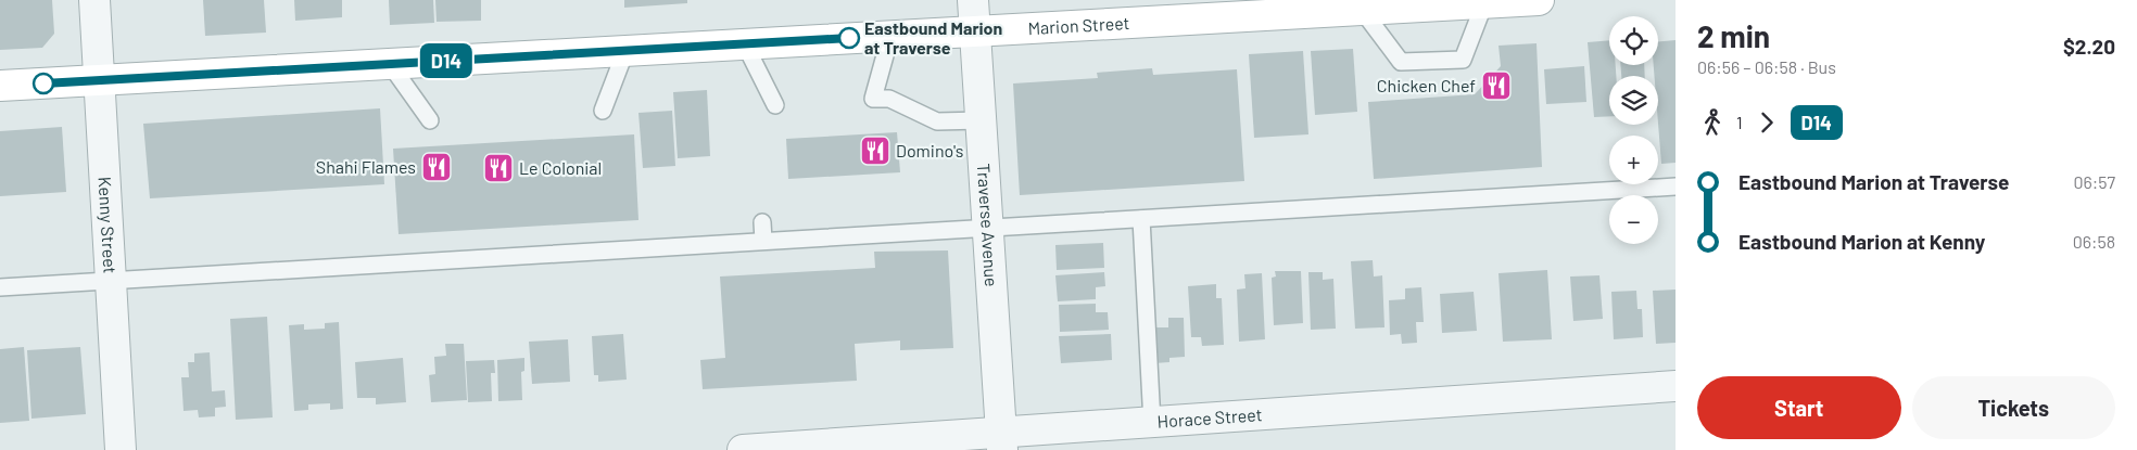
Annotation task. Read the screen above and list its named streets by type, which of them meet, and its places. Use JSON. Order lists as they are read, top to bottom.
{
  "streets": {
    "main road": ["Marion Street"],
    "street": ["Kenny Street", "Traverse Avenue", "Horace Street"]
  },
  "crossings": [
    ["Marion Street", "Kenny Street"],
    ["Marion Street", "Traverse Avenue"],
    ["Traverse Avenue", "Horace Street"]
  ],
  "places": {
    "other": ["Eastbound Marion at Traverse"],
    "restaurant": [
      "Chicken Chef",
      "Domino's",
      "Shahi Flames",
      "Le Colonial"
    ]
  },
  "lines": ["bus line D14"],
  "page": {
    "on_map": "D14",
    "heading": ["2 min", "06:56 – 06:58 · Bus", "$2.20"],
    "map_buttons": ["+", "−"],
    "legs": ["1", "D14"],
    "list": [
      {
        "name": "Eastbound Marion at Traverse",
        "value": "06:57"
      },
      {
        "name": "Eastbound Marion at Kenny",
        "value": "06:58"
      }
    ],
    "buttons": ["Start", "Tickets"]
  }
}
